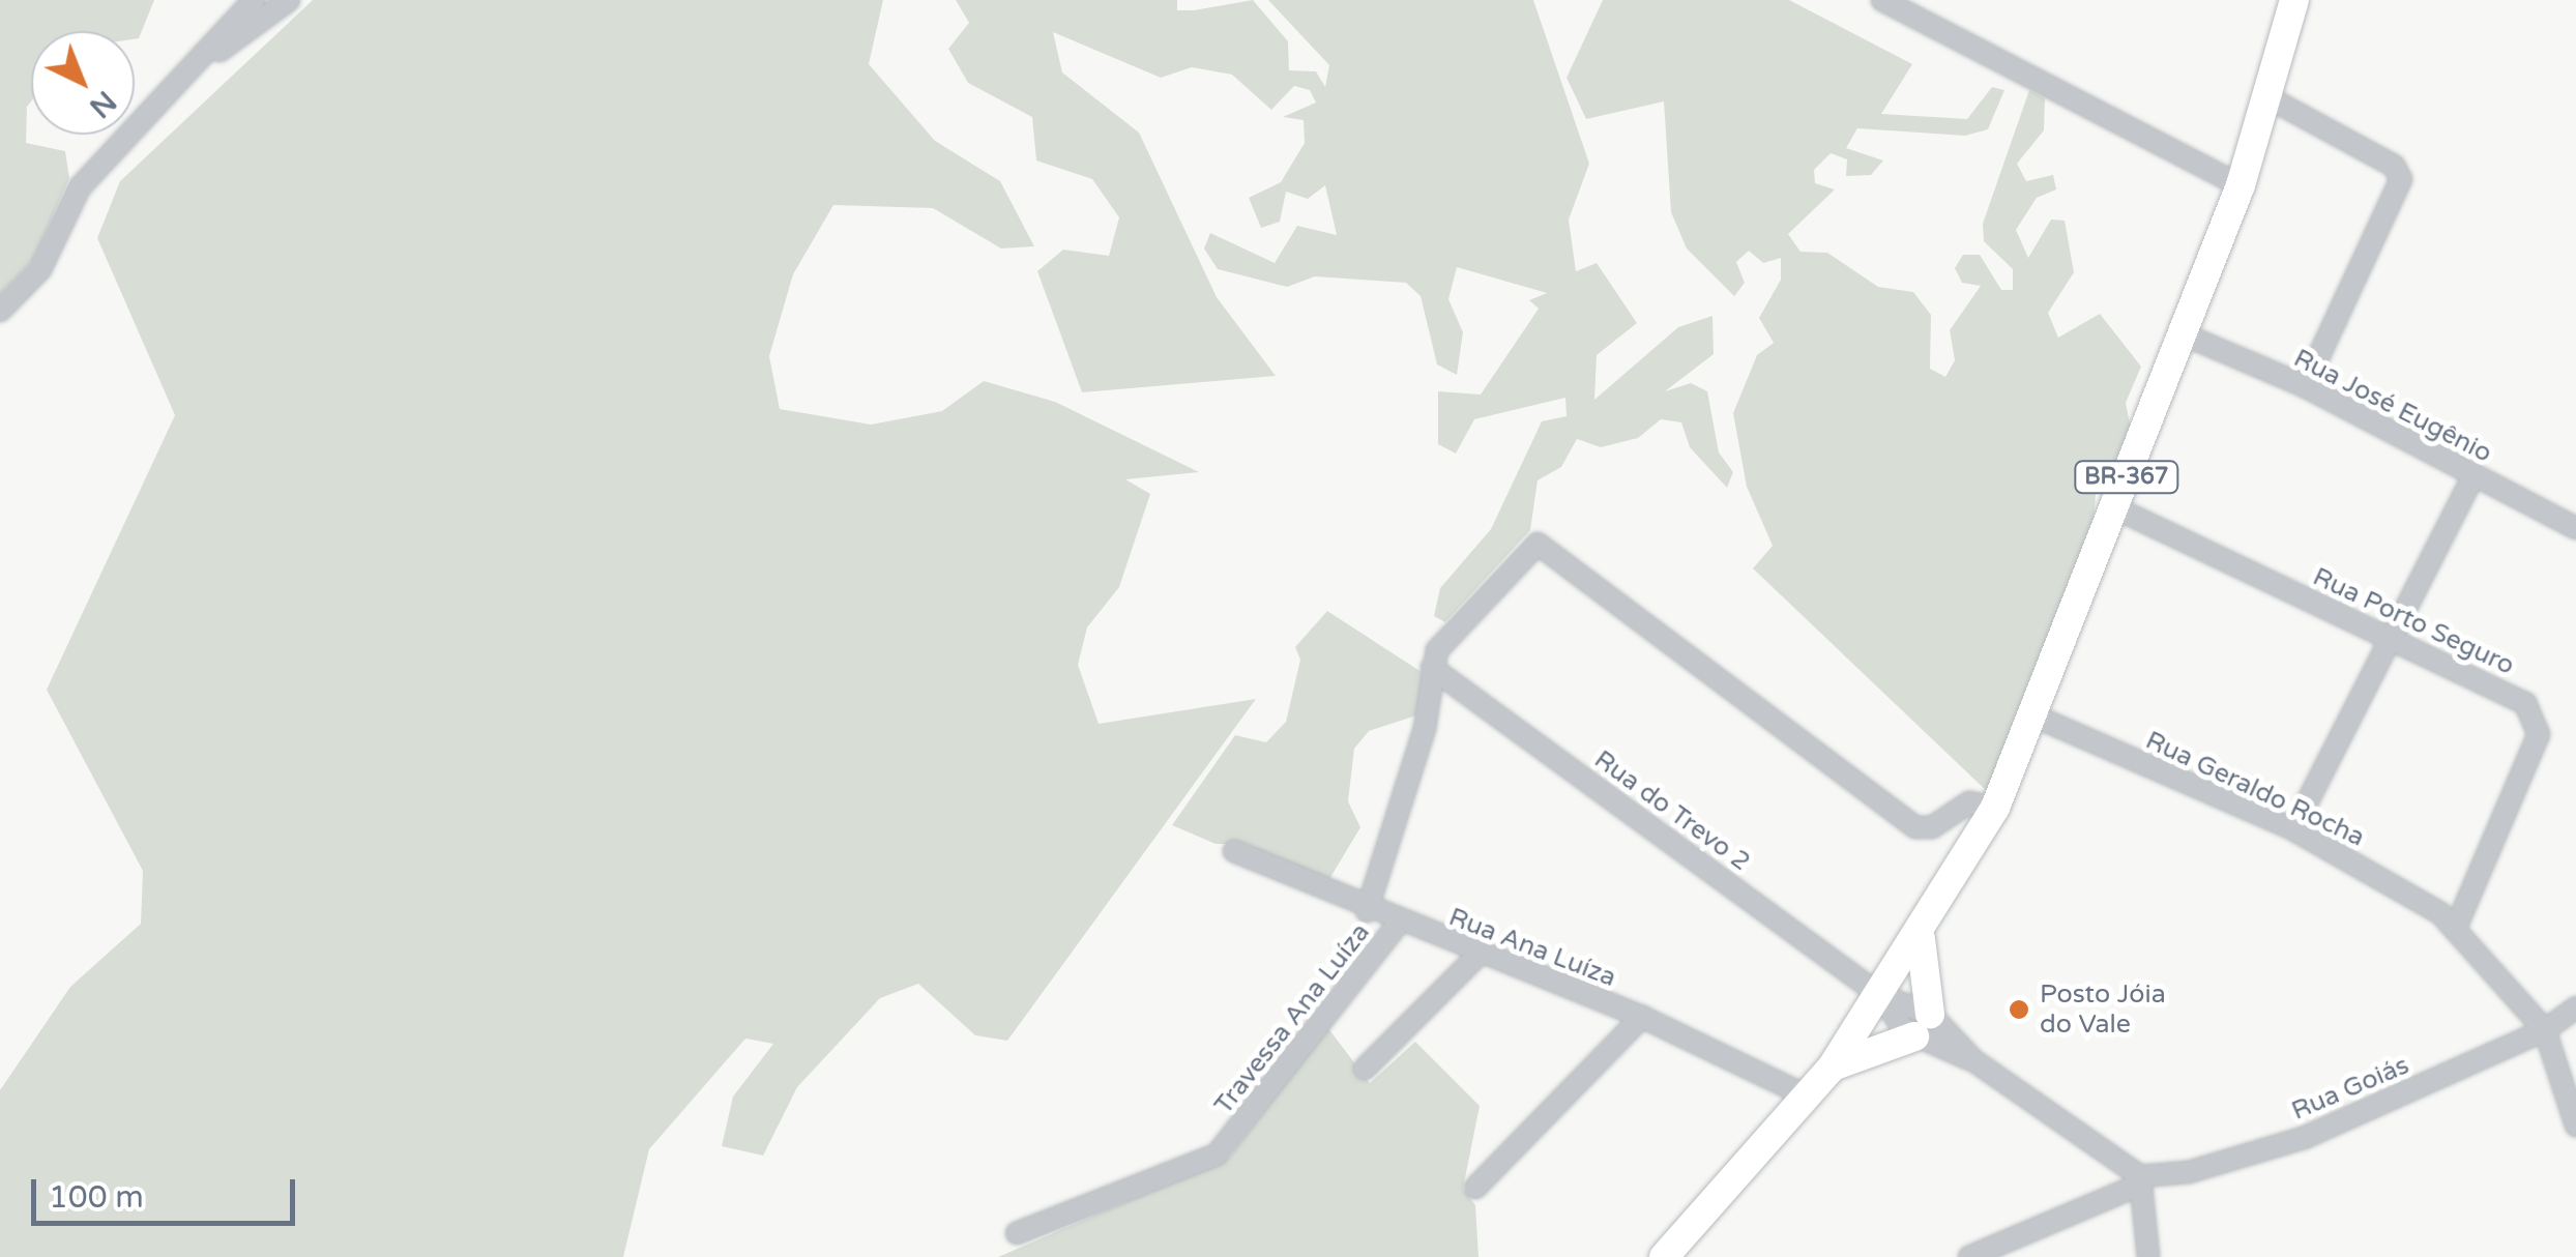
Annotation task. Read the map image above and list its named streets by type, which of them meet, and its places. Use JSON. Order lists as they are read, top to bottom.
{
  "streets": {
    "main road": ["BR-367"],
    "street": [
      "Rua José Eugênio",
      "Rua Porto Seguro",
      "Rua Geraldo Rocha",
      "Rua do Trevo 2",
      "Rua Ana Luíza",
      "Travessa Ana Luíza",
      "Rua Goiás"
    ]
  },
  "crossings": [
    ["Rua José Eugênio", "BR-367"],
    ["BR-367", "Rua Porto Seguro"],
    ["BR-367", "Rua Geraldo Rocha"],
    ["BR-367", "Rua do Trevo 2"],
    ["BR-367", "Rua Ana Luíza"],
    ["Rua Porto Seguro", "Rua Geraldo Rocha"],
    ["Rua Geraldo Rocha", "Rua Goiás"],
    ["Rua Ana Luíza", "Travessa Ana Luíza"]
  ],
  "places": ["Posto Jóia do Vale"],
  "scale_bar": "100 m",
  "north": "bottom right"
}
